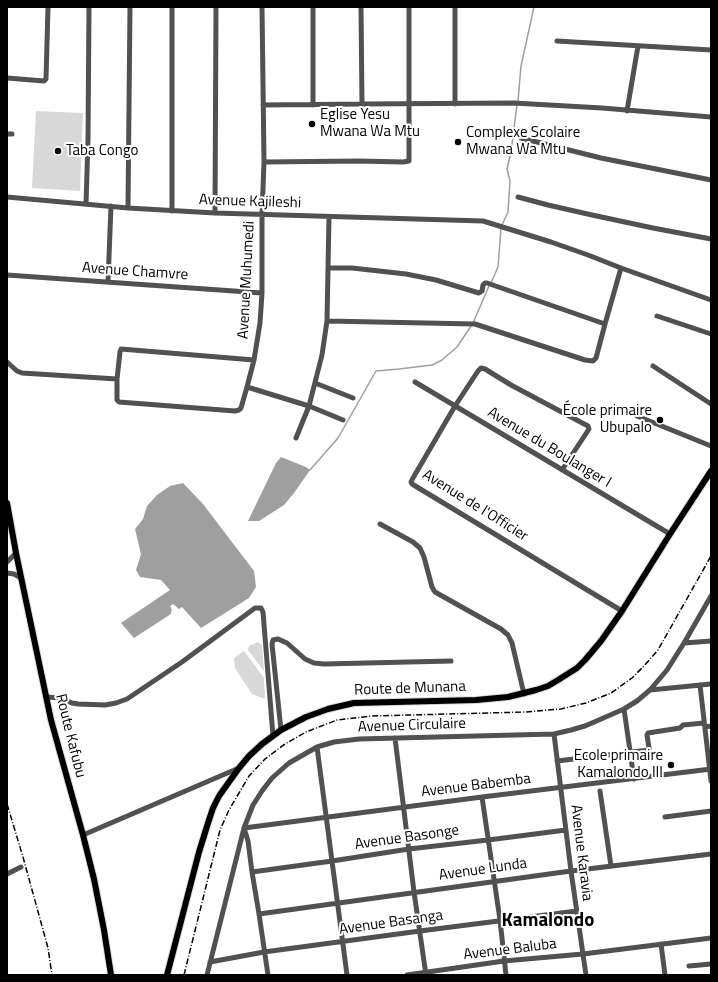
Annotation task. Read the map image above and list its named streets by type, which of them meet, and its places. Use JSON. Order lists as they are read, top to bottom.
{
  "streets": {
    "main road": ["Route de Munana", "Route Kafubu"],
    "street": [
      "Avenue Kajileshi",
      "Avenue Chamvre",
      "Avenue Muhumedi",
      "Avenue du Boulanger I",
      "Avenue de l'Officier",
      "Avenue Circulaire",
      "Avenue Babemba",
      "Avenue Basonge",
      "Avenue Karavia",
      "Avenue Lunda",
      "Avenue Basanga",
      "Avenue Baluba"
    ]
  },
  "crossings": [
    ["Avenue Kajileshi", "Avenue Muhumedi"],
    ["Avenue Chamvre", "Avenue Muhumedi"],
    ["Avenue du Boulanger I", "Avenue de l'Officier"],
    ["Avenue du Boulanger I", "Route de Munana"],
    ["Avenue de l'Officier", "Route de Munana"],
    ["Avenue Circulaire", "Avenue Babemba"],
    ["Avenue Circulaire", "Avenue Karavia"],
    ["Avenue Circulaire", "Avenue Basanga"],
    ["Avenue Babemba", "Avenue Karavia"],
    ["Avenue Basonge", "Avenue Karavia"],
    ["Avenue Karavia", "Avenue Lunda"],
    ["Avenue Karavia", "Avenue Basanga"],
    ["Avenue Karavia", "Avenue Baluba"]
  ],
  "districts": ["Kamalondo"],
  "places": [
    "Eglise Yesu Mwana Wa Mtu",
    "Complexe Scolaire Mwana Wa Mtu",
    "Taba Congo",
    "École primaire Ubupalo",
    "Ecole primaire Kamalondo III"
  ]
}
